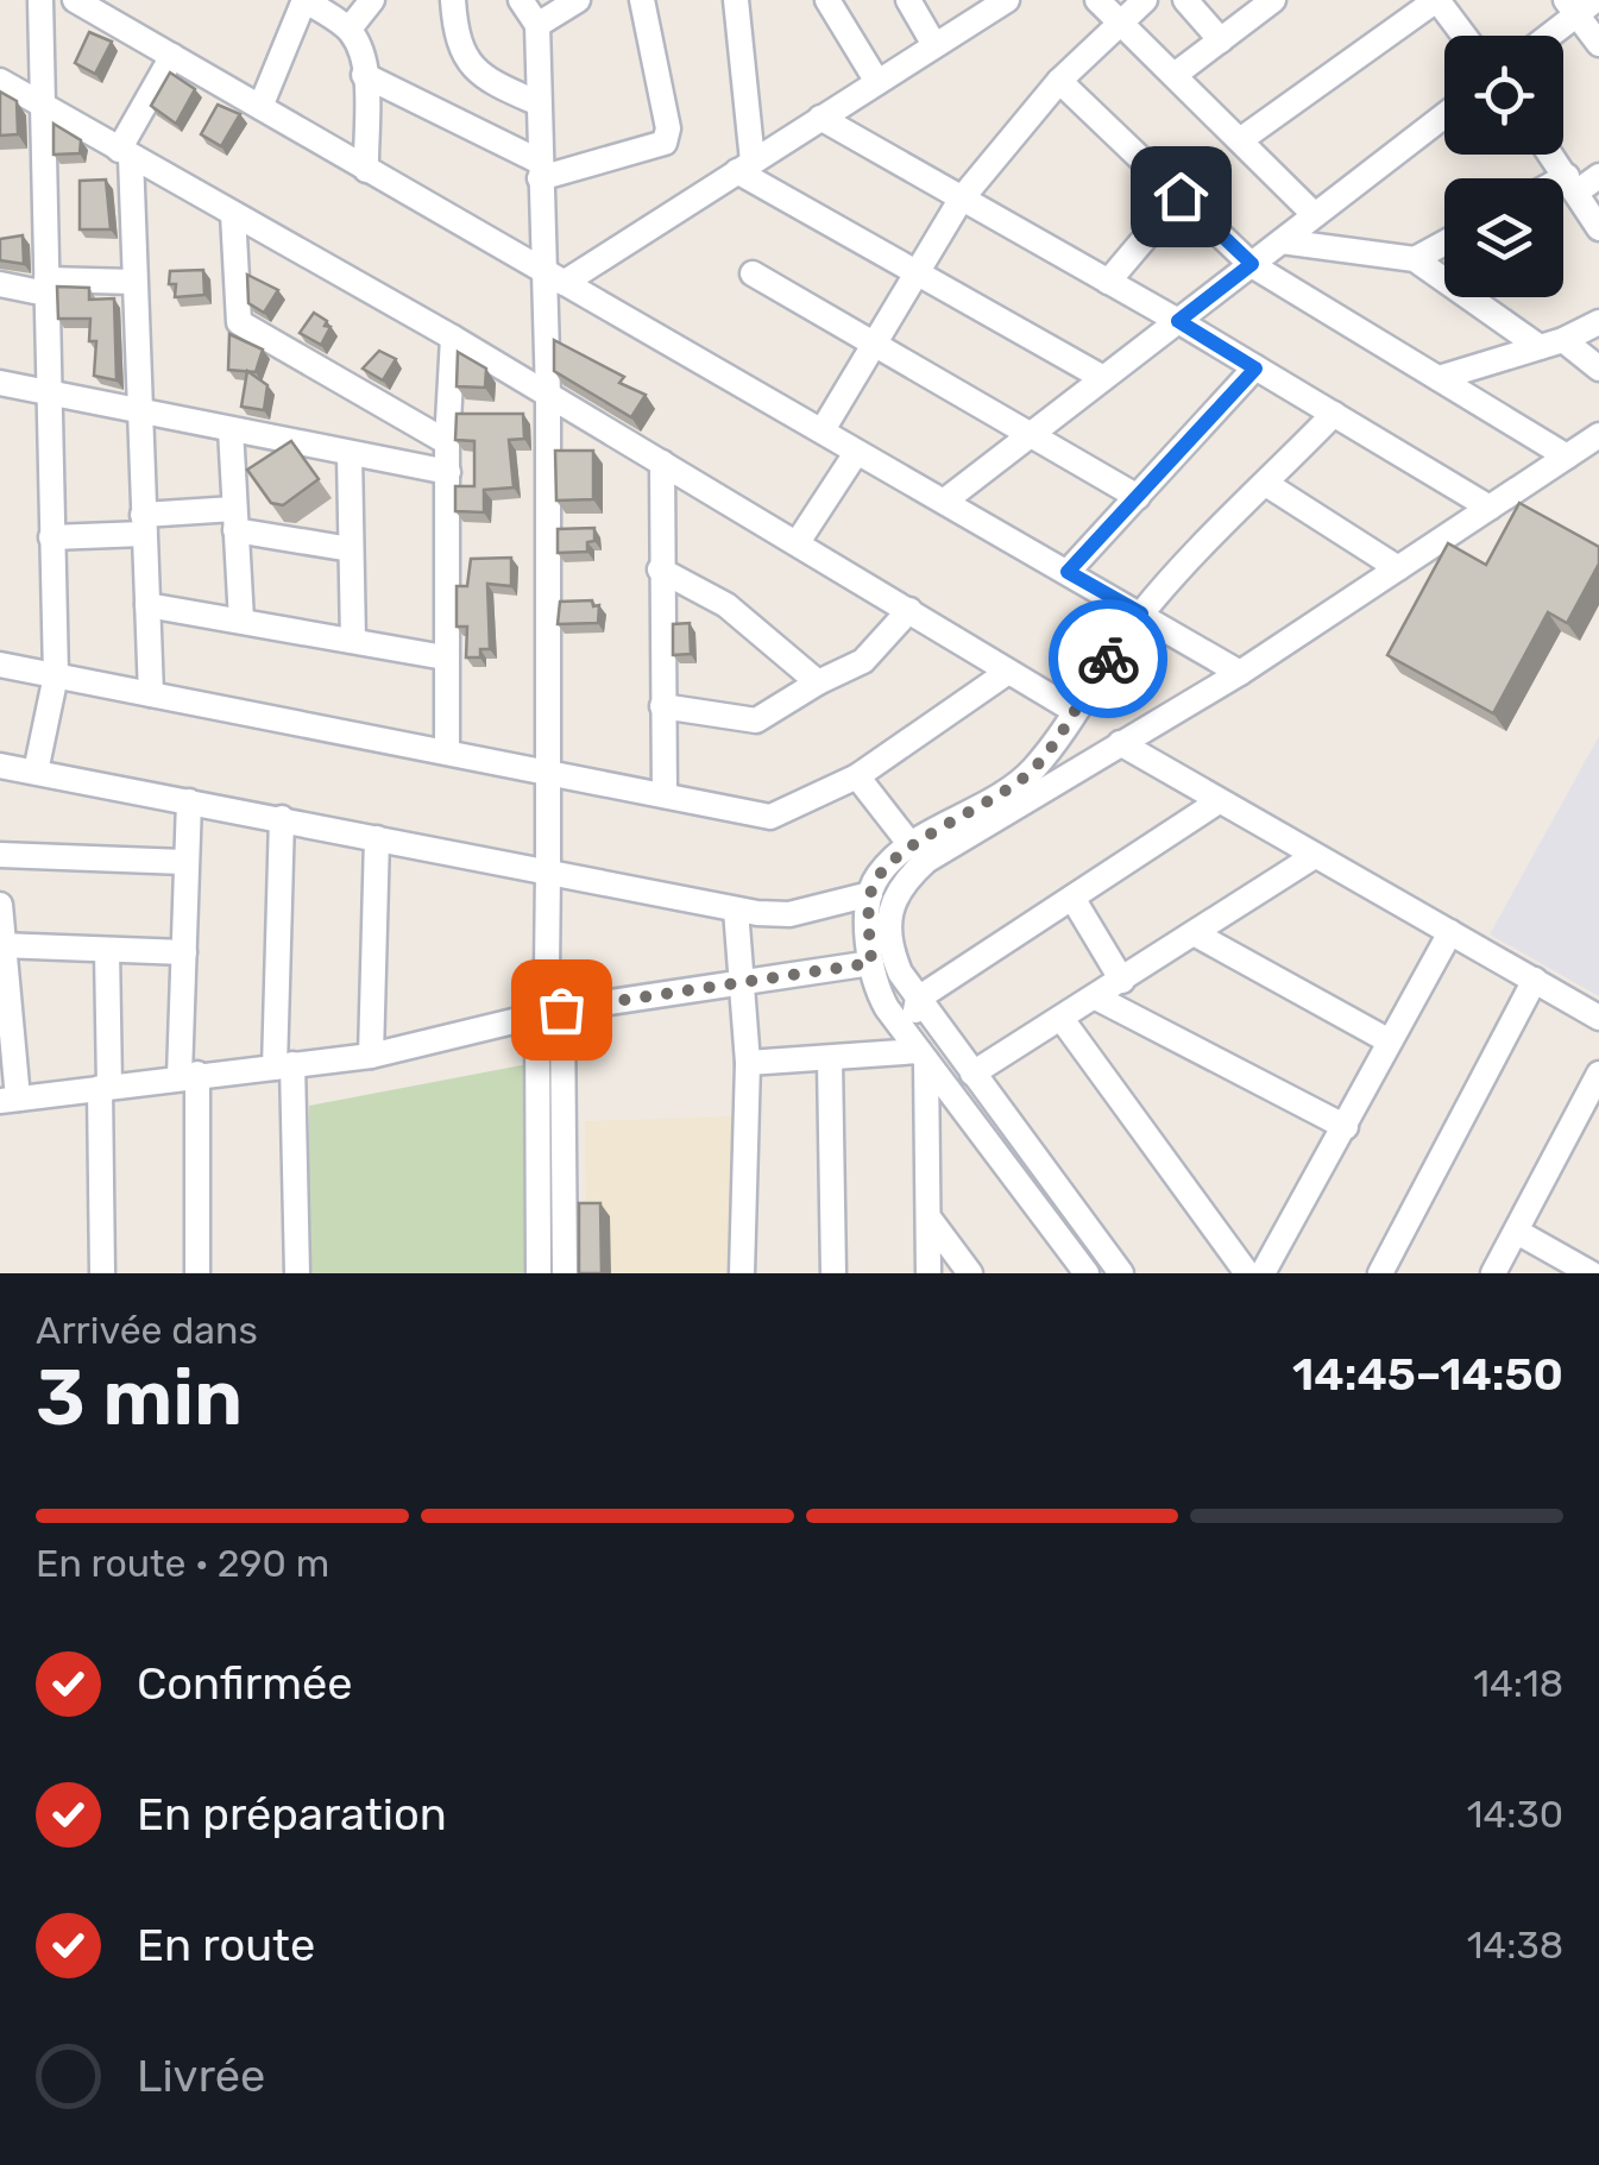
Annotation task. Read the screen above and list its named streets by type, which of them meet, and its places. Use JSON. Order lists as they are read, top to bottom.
{
  "page": {
    "heading": ["3 min", "Arrivée dans", "14:45–14:50"],
    "bar": "En route · 290 m",
    "list": [
      ["Confirmée", "14:18"],
      ["En préparation", "14:30"],
      ["En route", "14:38"],
      "Livrée"
    ]
  }
}
